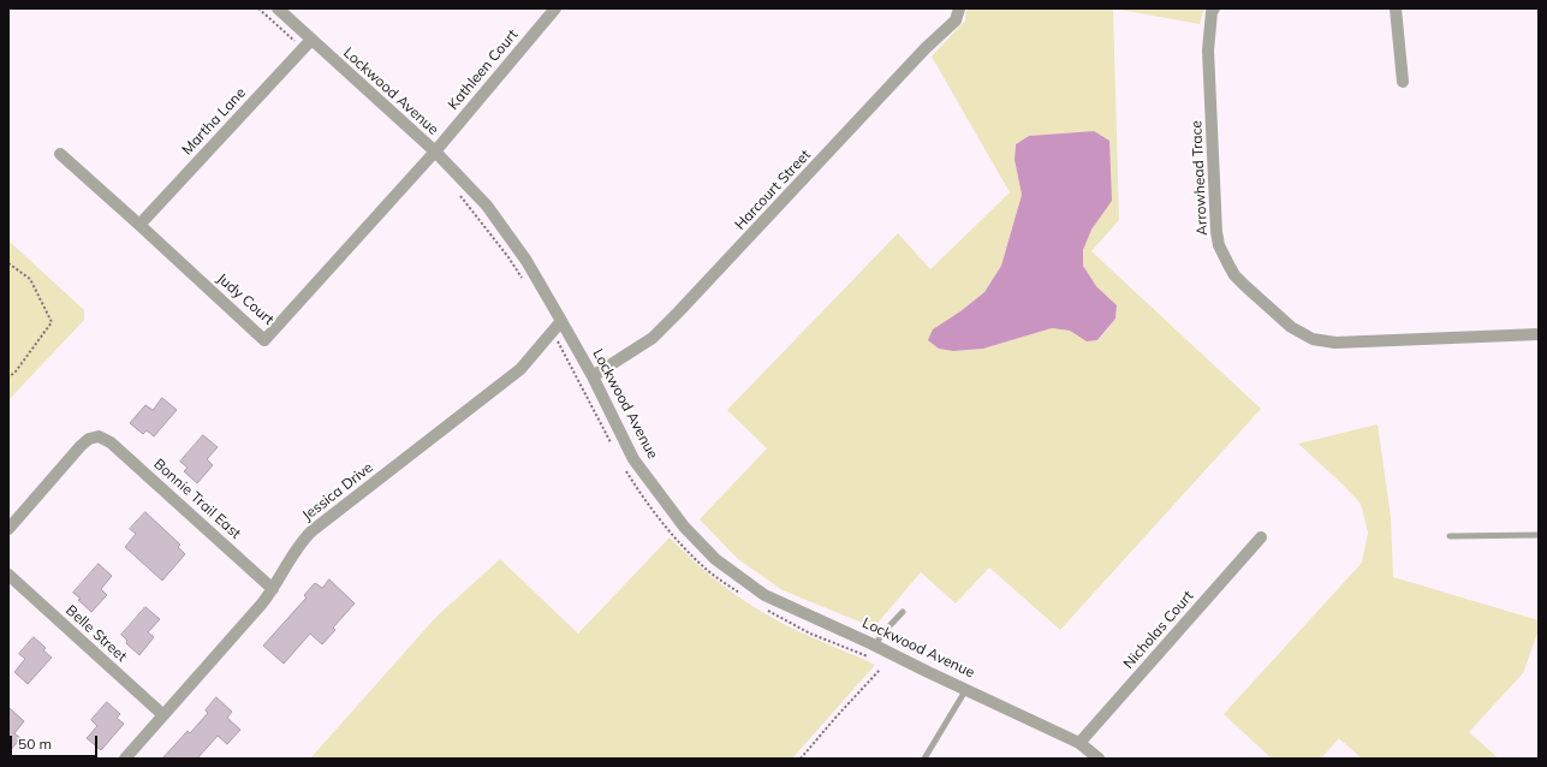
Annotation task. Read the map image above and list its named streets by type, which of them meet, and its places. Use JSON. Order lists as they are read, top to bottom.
{
  "streets": {
    "street": [
      "Kathleen Court",
      "Lockwood Avenue",
      "Martha Lane",
      "Arrowhead Trace",
      "Harcourt Street",
      "Judy Court",
      "Jessica Drive",
      "Bonnie Trail East",
      "Nicholas Court",
      "Belle Street"
    ]
  },
  "crossings": [
    ["Kathleen Court", "Lockwood Avenue"],
    ["Kathleen Court", "Judy Court"],
    ["Lockwood Avenue", "Martha Lane"],
    ["Lockwood Avenue", "Harcourt Street"],
    ["Lockwood Avenue", "Judy Court"],
    ["Lockwood Avenue", "Jessica Drive"],
    ["Lockwood Avenue", "Nicholas Court"],
    ["Martha Lane", "Judy Court"],
    ["Jessica Drive", "Bonnie Trail East"],
    ["Jessica Drive", "Belle Street"]
  ],
  "scale_bar": "50 m"
}
